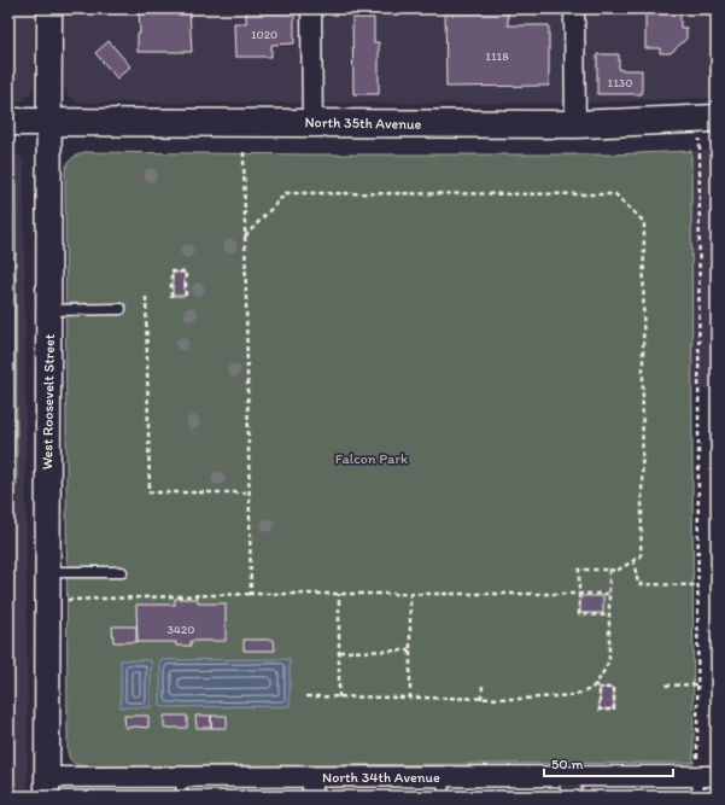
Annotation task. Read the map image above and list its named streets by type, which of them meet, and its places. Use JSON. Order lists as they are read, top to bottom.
{
  "streets": {
    "main road": ["North 35th Avenue"],
    "street": ["West Roosevelt Street", "North 34th Avenue"]
  },
  "crossings": [
    ["North 35th Avenue", "West Roosevelt Street"],
    ["West Roosevelt Street", "North 34th Avenue"]
  ],
  "parks": ["Falcon Park"],
  "house_numbers": [
    "1020",
    "1118",
    "1130",
    "3420"
  ],
  "scale_bar": "50 m"
}
